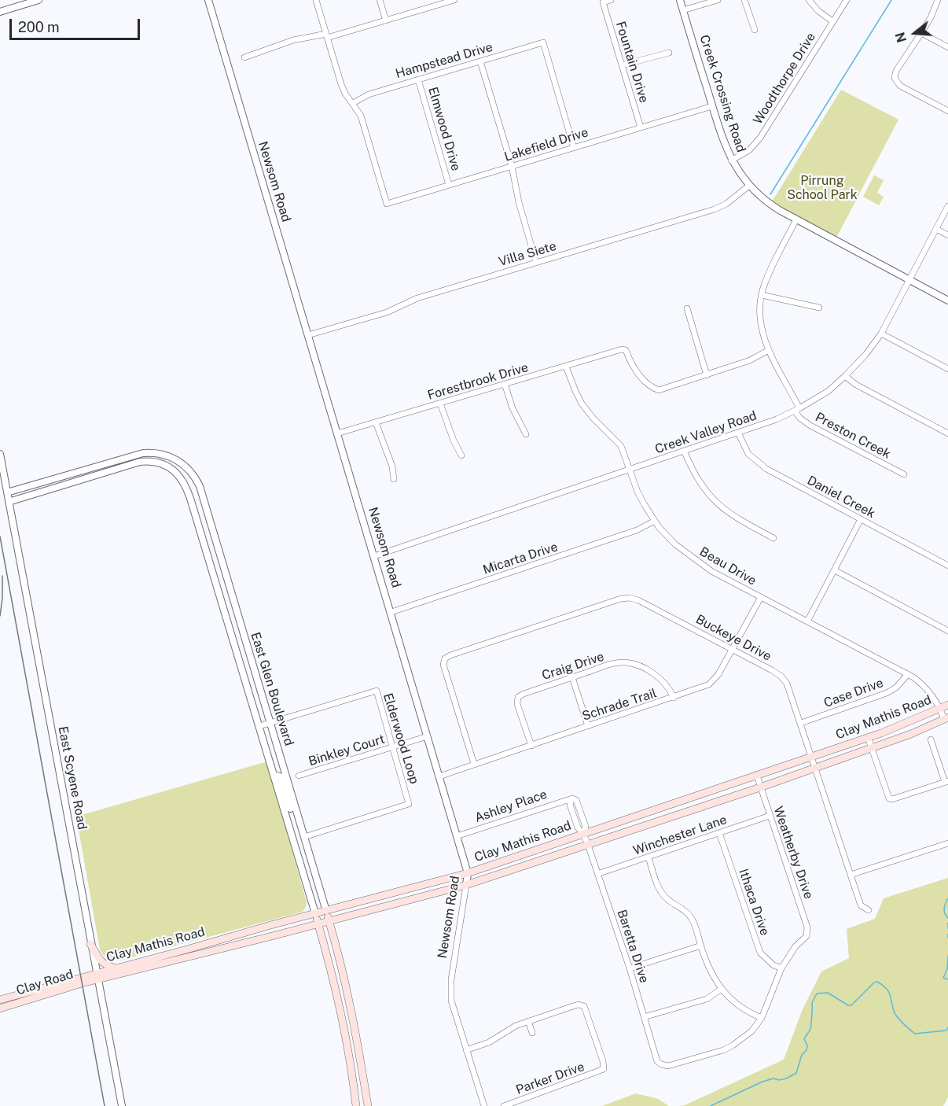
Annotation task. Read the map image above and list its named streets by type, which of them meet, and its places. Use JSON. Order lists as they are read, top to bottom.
{
  "streets": {
    "main road": ["East Glen Boulevard", "Clay Mathis Road", "Clay Road"],
    "street": [
      "Hampstead Drive",
      "Fountain Drive",
      "Woodthorpe Drive",
      "Creek Crossing Road",
      "Elmwood Drive",
      "Lakefield Drive",
      "Newsom Road",
      "Villa Siete",
      "Forestbrook Drive",
      "Creek Valley Road",
      "Preston Creek",
      "Daniel Creek",
      "Micarta Drive",
      "Beau Drive",
      "Buckeye Drive",
      "Craig Drive",
      "Case Drive",
      "Schrade Trail",
      "Elderwood Loop",
      "Binkley Court",
      "East Scyene Road",
      "Ashley Place",
      "Winchester Lane",
      "Weatherby Drive",
      "Ithaca Drive",
      "Baretta Drive",
      "Parker Drive"
    ]
  },
  "crossings": [
    ["Hampstead Drive", "Elmwood Drive"],
    ["Hampstead Drive", "Lakefield Drive"],
    ["Fountain Drive", "Lakefield Drive"],
    ["Woodthorpe Drive", "Creek Crossing Road"],
    ["Creek Crossing Road", "Lakefield Drive"],
    ["Creek Crossing Road", "Villa Siete"],
    ["Creek Crossing Road", "Creek Valley Road"],
    ["Creek Crossing Road", "Preston Creek"],
    ["Elmwood Drive", "Lakefield Drive"],
    ["Newsom Road", "Villa Siete"],
    ["Newsom Road", "Forestbrook Drive"],
    ["Newsom Road", "Creek Valley Road"],
    ["Newsom Road", "Micarta Drive"],
    ["Newsom Road", "Schrade Trail"],
    ["Newsom Road", "Clay Mathis Road"],
    ["Newsom Road", "Binkley Court"],
    ["Newsom Road", "Ashley Place"],
    ["Forestbrook Drive", "Beau Drive"],
    ["Creek Valley Road", "Preston Creek"],
    ["Creek Valley Road", "Daniel Creek"],
    ["Creek Valley Road", "Beau Drive"],
    ["Micarta Drive", "Beau Drive"],
    ["Beau Drive", "Case Drive"],
    ["Beau Drive", "Schrade Trail"],
    ["Beau Drive", "Clay Mathis Road"],
    ["Buckeye Drive", "Case Drive"],
    ["Buckeye Drive", "Schrade Trail"],
    ["Buckeye Drive", "Clay Mathis Road"],
    ["Craig Drive", "Schrade Trail"],
    ["East Glen Boulevard", "Clay Mathis Road"],
    ["East Glen Boulevard", "Elderwood Loop"],
    ["East Glen Boulevard", "East Scyene Road"],
    ["Clay Mathis Road", "East Scyene Road"],
    ["Clay Mathis Road", "Weatherby Drive"],
    ["Clay Mathis Road", "Baretta Drive"],
    ["Clay Mathis Road", "Clay Road"],
    ["Elderwood Loop", "Binkley Court"],
    ["East Scyene Road", "Clay Road"],
    ["Ashley Place", "Baretta Drive"],
    ["Winchester Lane", "Weatherby Drive"],
    ["Winchester Lane", "Ithaca Drive"],
    ["Winchester Lane", "Baretta Drive"],
    ["Weatherby Drive", "Ithaca Drive"]
  ],
  "parks": ["Pirrung School Park"],
  "scale_bar": "200 m",
  "north": "left"
}
